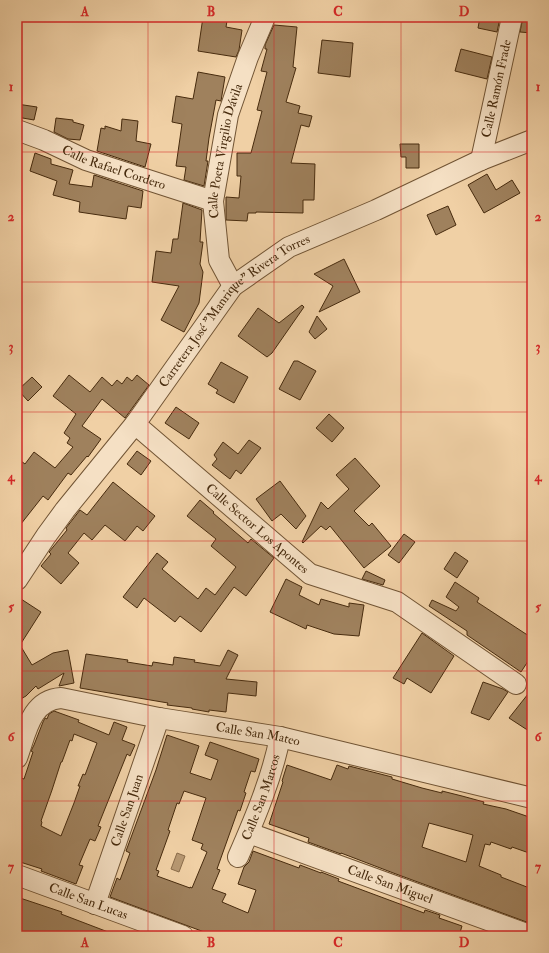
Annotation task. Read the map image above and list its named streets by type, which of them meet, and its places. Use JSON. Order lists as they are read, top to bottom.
{
  "streets": {
    "street": [
      "Calle Ramón Frade",
      "Calle Poeta Virgilio Dávila",
      "Calle Rafael Cordero",
      "Carretera José \"Manrique\" Rivera Torres",
      "Calle Sector Los Apontes",
      "Calle San Mateo",
      "Calle San Marcos",
      "Calle San Juan",
      "Calle San Miguel",
      "Calle San Lucas"
    ]
  },
  "crossings": [
    ["Calle Ramón Frade", "Carretera José \"Manrique\" Rivera Torres"],
    ["Calle Poeta Virgilio Dávila", "Calle Rafael Cordero"],
    ["Calle Poeta Virgilio Dávila", "Carretera José \"Manrique\" Rivera Torres"],
    ["Carretera José \"Manrique\" Rivera Torres", "Calle Sector Los Apontes"],
    ["Calle San Mateo", "Calle San Marcos"],
    ["Calle San Mateo", "Calle San Juan"],
    ["Calle San Marcos", "Calle San Miguel"],
    ["Calle San Juan", "Calle San Lucas"]
  ],
  "grid": {
    "columns": [
      "A",
      "B",
      "C",
      "D"
    ],
    "rows": [
      "1",
      "2",
      "3",
      "4",
      "5",
      "6",
      "7"
    ]
  }
}
